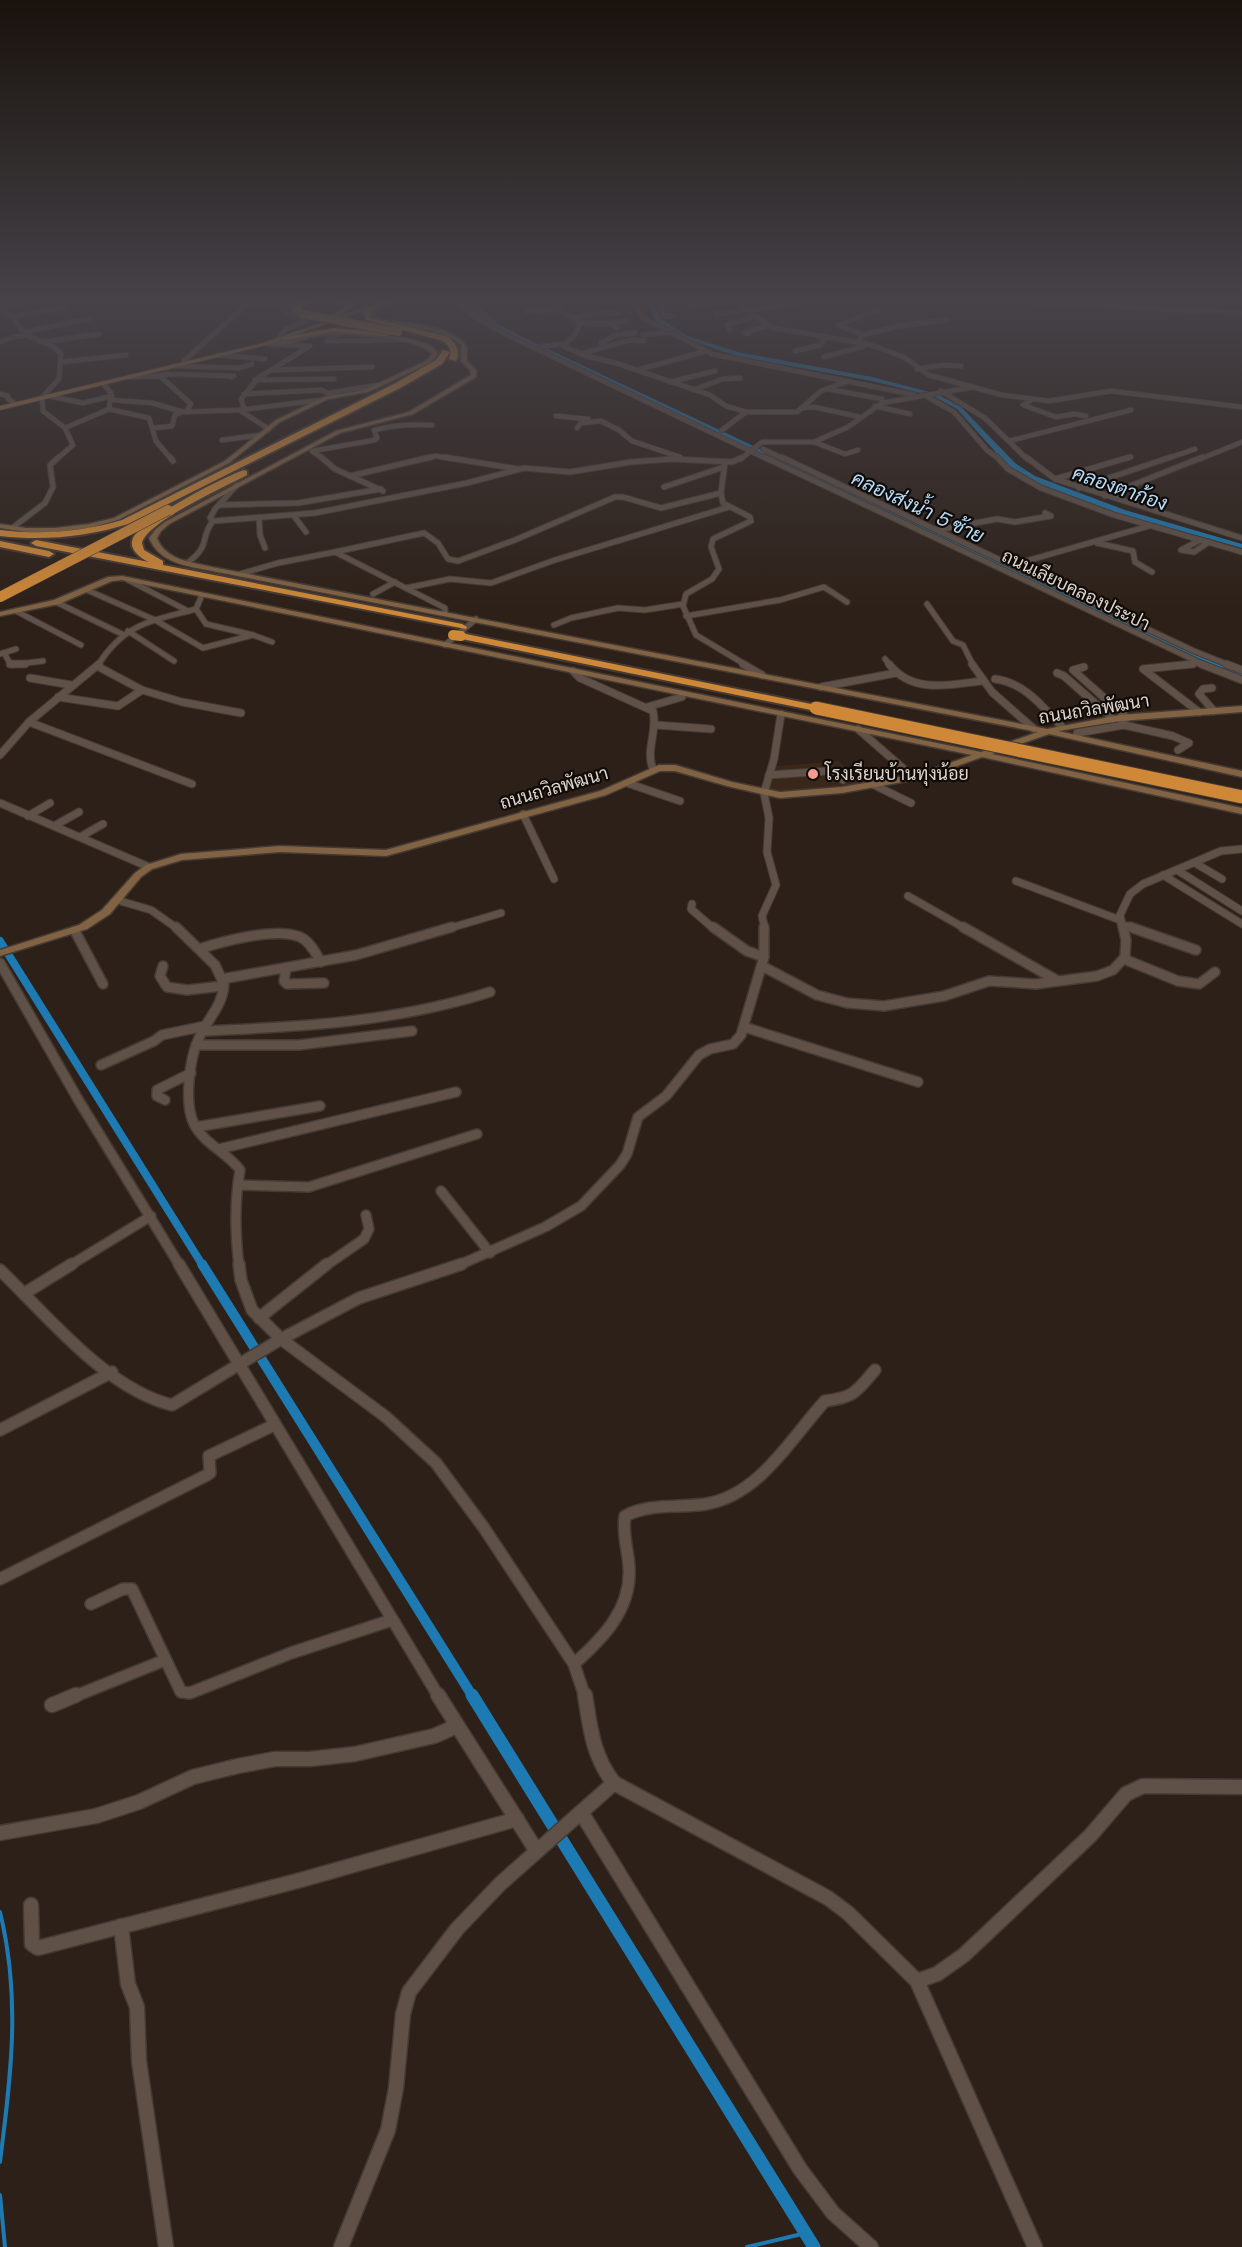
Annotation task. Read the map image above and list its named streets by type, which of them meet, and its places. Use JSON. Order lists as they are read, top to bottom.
{
  "streets": {
    "main road": ["ถนนถวิลพัฒนา"],
    "street": ["ถนนเลียบคลองประปา"]
  },
  "water": ["คลองตาก้อง", "คลองส่งน้ำ 5 ซ้าย"],
  "places": ["โรงเรียนบ้านทุ่งน้อย"]
}
